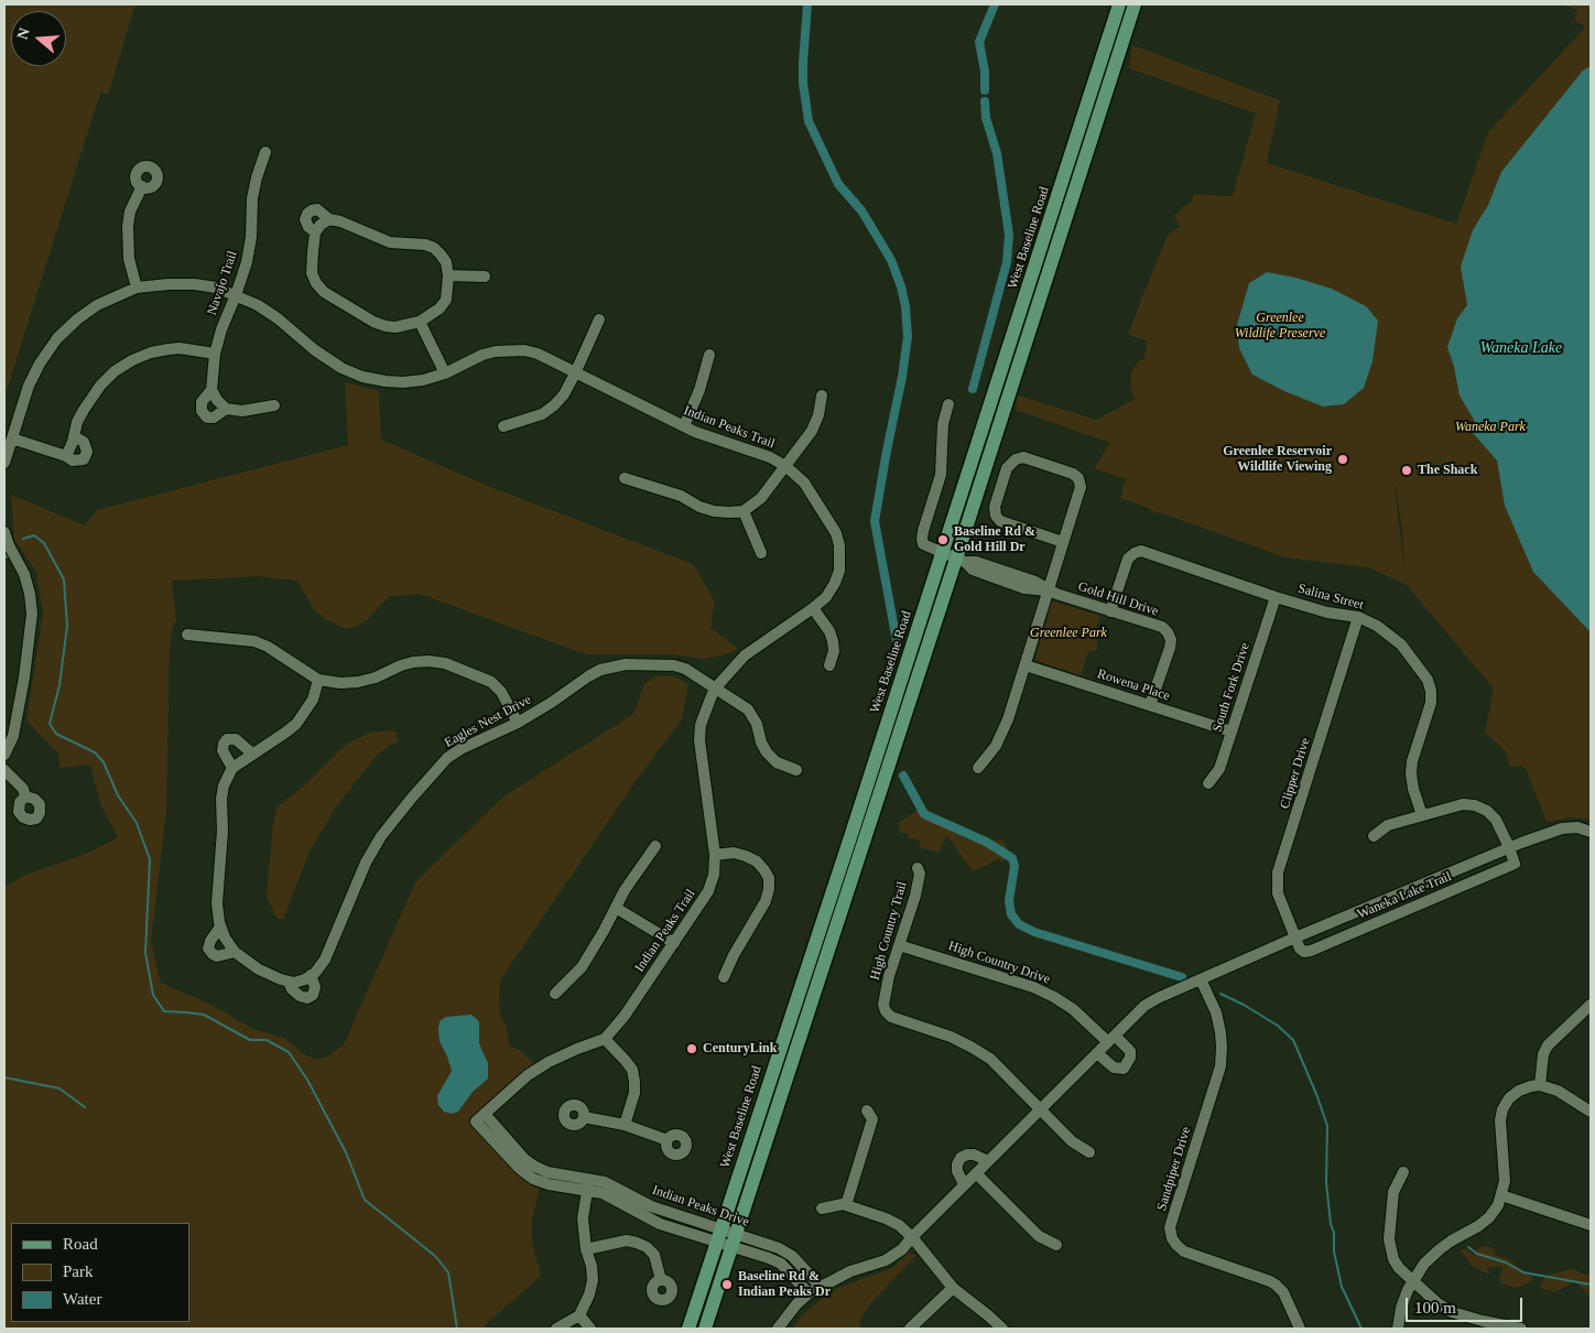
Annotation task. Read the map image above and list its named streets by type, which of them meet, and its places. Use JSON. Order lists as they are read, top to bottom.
{
  "streets": {
    "main road": ["West Baseline Road"],
    "street": [
      "Navajo Trail",
      "Indian Peaks Trail",
      "Salina Street",
      "Gold Hill Drive",
      "Rowena Place",
      "South Fork Drive",
      "Eagles Nest Drive",
      "Clipper Drive",
      "Waneka Lake Trail",
      "High Country Trail",
      "High Country Drive",
      "Sandpiper Drive",
      "Indian Peaks Drive"
    ]
  },
  "crossings": [
    ["West Baseline Road", "Gold Hill Drive"],
    ["West Baseline Road", "Indian Peaks Drive"],
    ["Navajo Trail", "Indian Peaks Trail"],
    ["Indian Peaks Trail", "Eagles Nest Drive"],
    ["Indian Peaks Trail", "Indian Peaks Drive"],
    ["Salina Street", "Gold Hill Drive"],
    ["Salina Street", "South Fork Drive"],
    ["Salina Street", "Clipper Drive"],
    ["Gold Hill Drive", "Rowena Place"],
    ["Rowena Place", "South Fork Drive"],
    ["Clipper Drive", "Waneka Lake Trail"],
    ["Waneka Lake Trail", "High Country Trail"],
    ["Waneka Lake Trail", "High Country Drive"],
    ["Waneka Lake Trail", "Sandpiper Drive"],
    ["Waneka Lake Trail", "Indian Peaks Drive"],
    ["High Country Trail", "High Country Drive"]
  ],
  "water": ["Waneka Lake"],
  "parks": ["Greenlee Wildlife Preserve", "Waneka Park", "Greenlee Park"],
  "places": [
    "Greenlee Reservoir Wildlife Viewing",
    "The Shack",
    "Baseline Rd & Gold Hill Dr",
    "CenturyLink",
    "Baseline Rd & Indian Peaks Dr"
  ],
  "legend": ["Road", "Park", "Water"],
  "scale_bar": "100 m",
  "north": "left"
}
